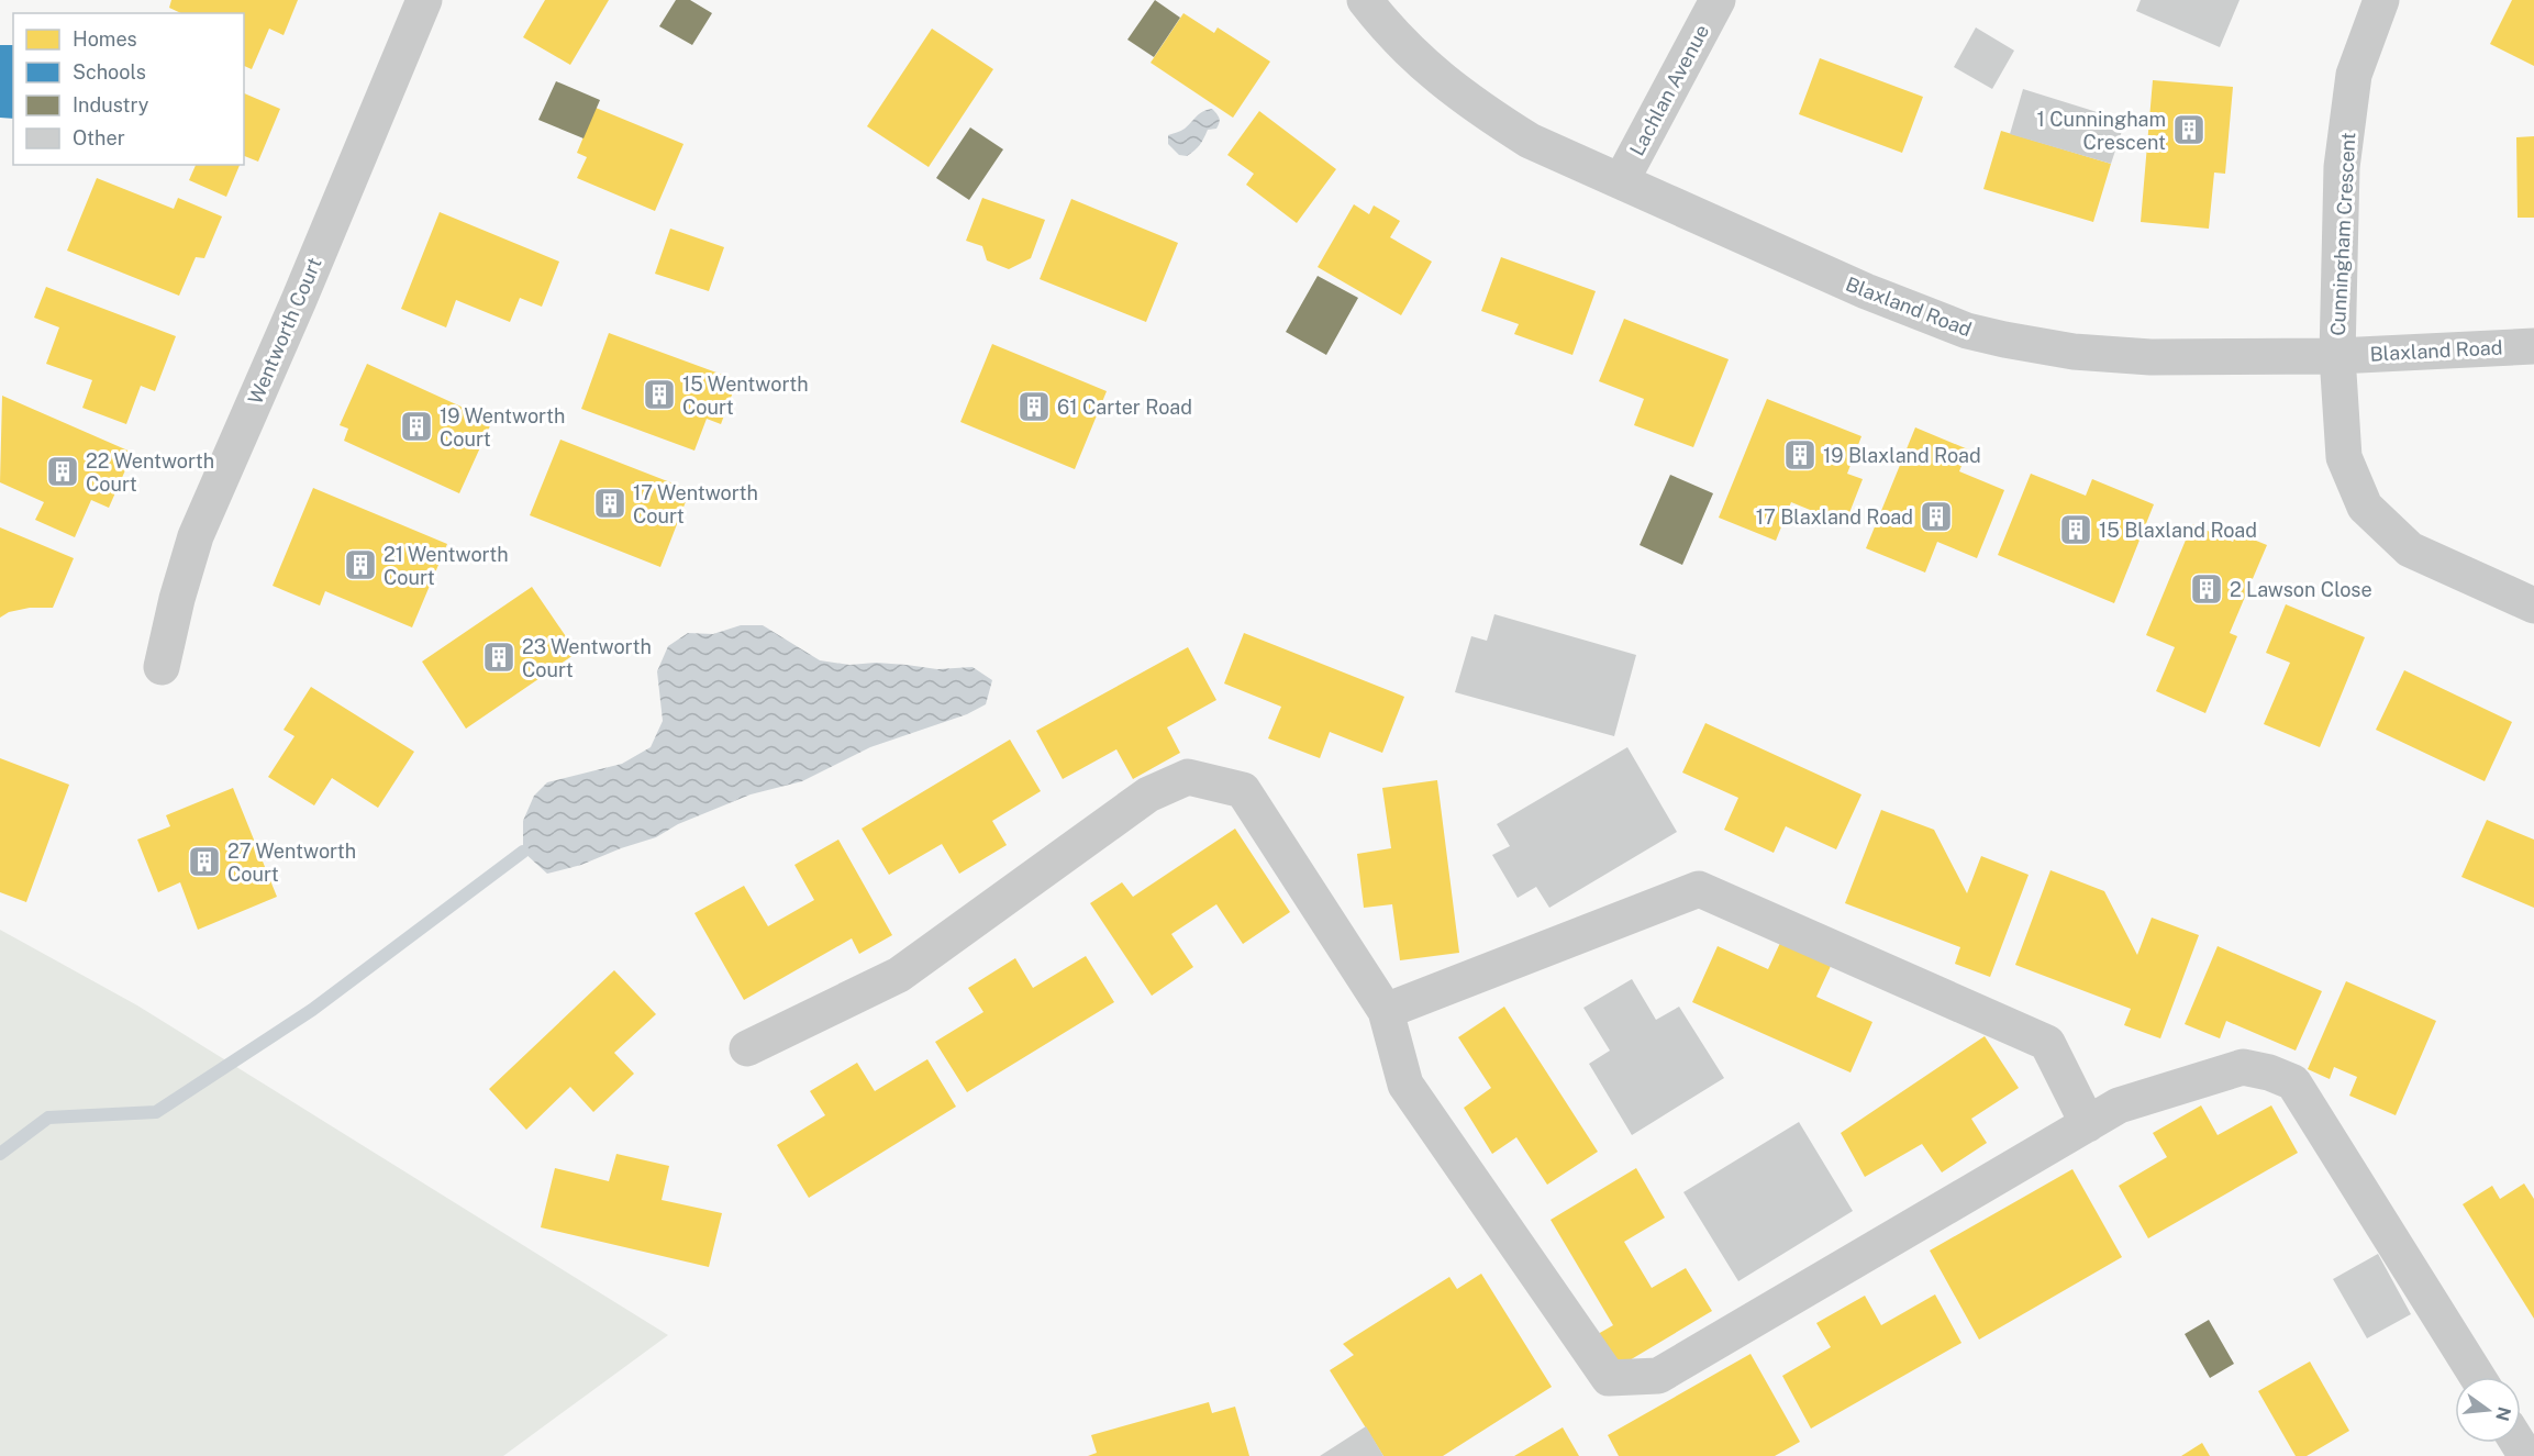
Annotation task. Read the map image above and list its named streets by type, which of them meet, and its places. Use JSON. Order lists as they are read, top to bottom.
{
  "streets": {
    "street": [
      "Lachlan Avenue",
      "Cunningham Crescent",
      "Blaxland Road",
      "Wentworth Court"
    ]
  },
  "crossings": [
    ["Lachlan Avenue", "Blaxland Road"],
    ["Cunningham Crescent", "Blaxland Road"]
  ],
  "places": {
    "building": [
      "1 Cunningham Crescent",
      "15 Wentworth Court",
      "61 Carter Road",
      "19 Wentworth Court",
      "19 Blaxland Road",
      "22 Wentworth Court",
      "17 Wentworth Court",
      "17 Blaxland Road",
      "15 Blaxland Road",
      "21 Wentworth Court",
      "2 Lawson Close",
      "23 Wentworth Court",
      "27 Wentworth Court"
    ]
  },
  "legend": [
    "Homes",
    "Schools",
    "Industry",
    "Other"
  ],
  "north": "right"
}
